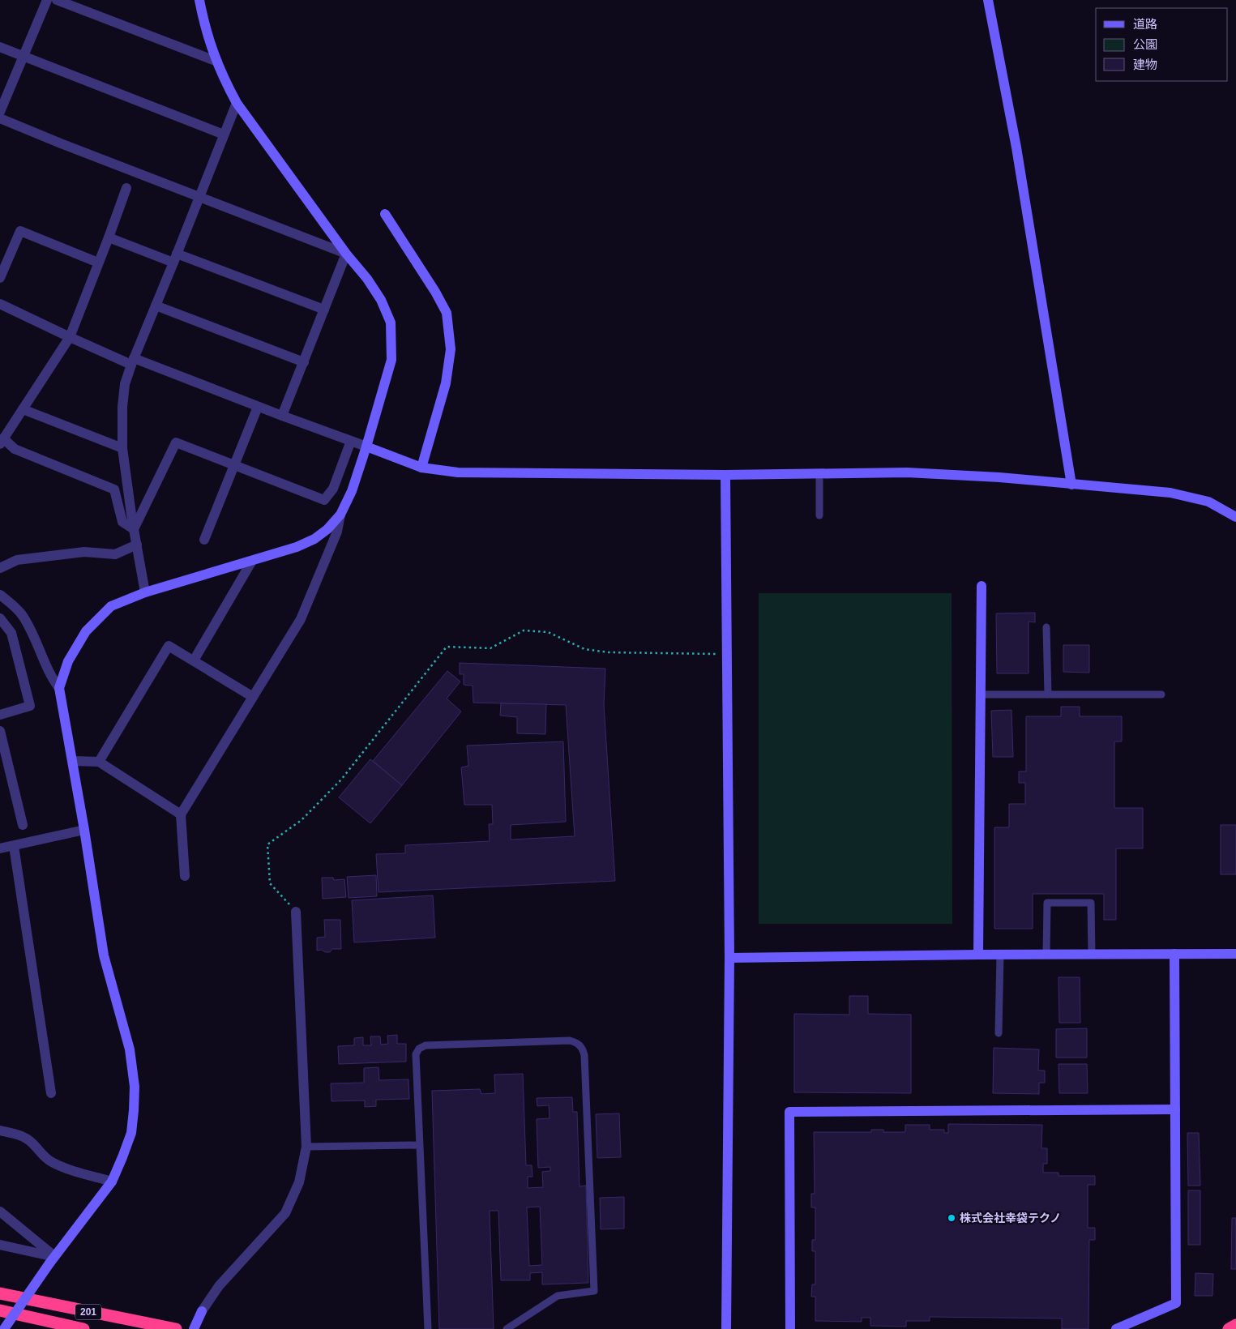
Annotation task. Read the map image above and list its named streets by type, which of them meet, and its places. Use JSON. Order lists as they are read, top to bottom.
{
  "streets": {
    "highway": ["201"]
  },
  "places": ["株式会社幸袋テクノ"],
  "legend": ["道路", "公園", "建物"]
}
